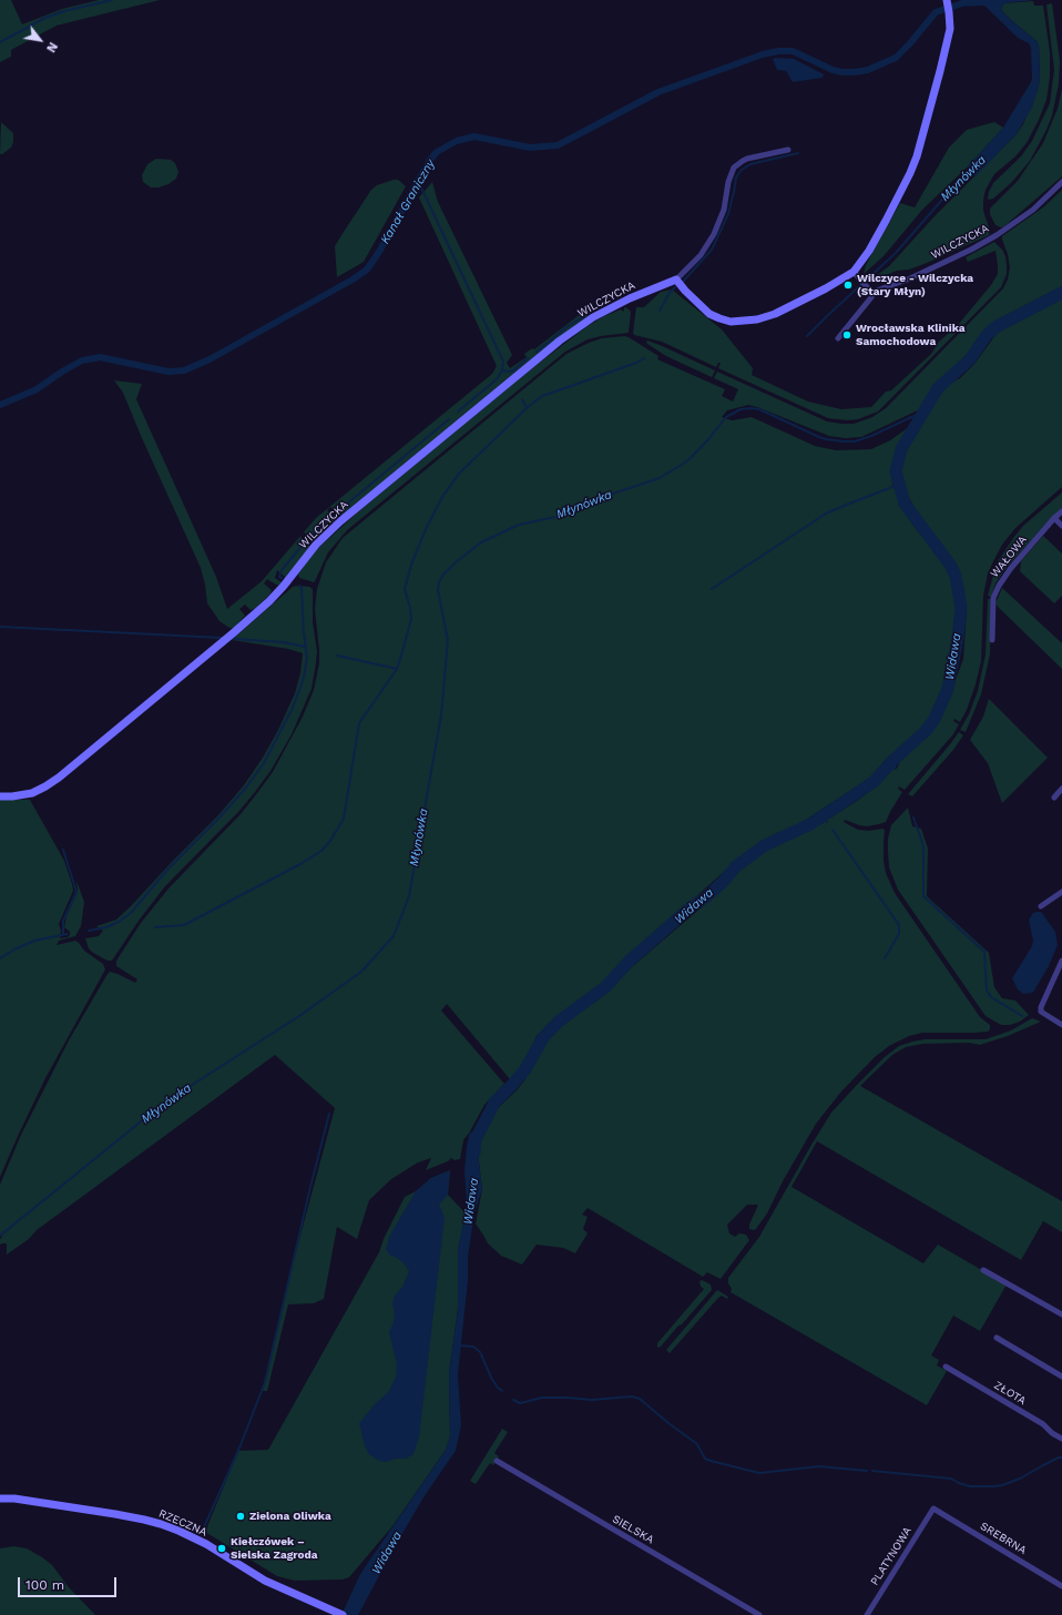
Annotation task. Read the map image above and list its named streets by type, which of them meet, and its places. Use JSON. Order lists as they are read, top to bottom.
{
  "streets": {
    "street": [
      "WILCZYCKA",
      "WAŁOWA",
      "ZŁOTA",
      "RZECZNA",
      "SIELSKA",
      "SREBRNA",
      "PLATYNOWA"
    ]
  },
  "crossings": [
    ["SREBRNA", "PLATYNOWA"]
  ],
  "water": ["Młynówka", "Kanał Graniczny", "Widawa"],
  "places": [
    "Wilczyce - Wilczycka (Stary Młyn)",
    "Wrocławska Klinika Samochodowa",
    "Zielona Oliwka",
    "Kiełczówek – Sielska Zagroda"
  ],
  "scale_bar": "100 m",
  "north": "bottom right"
}
